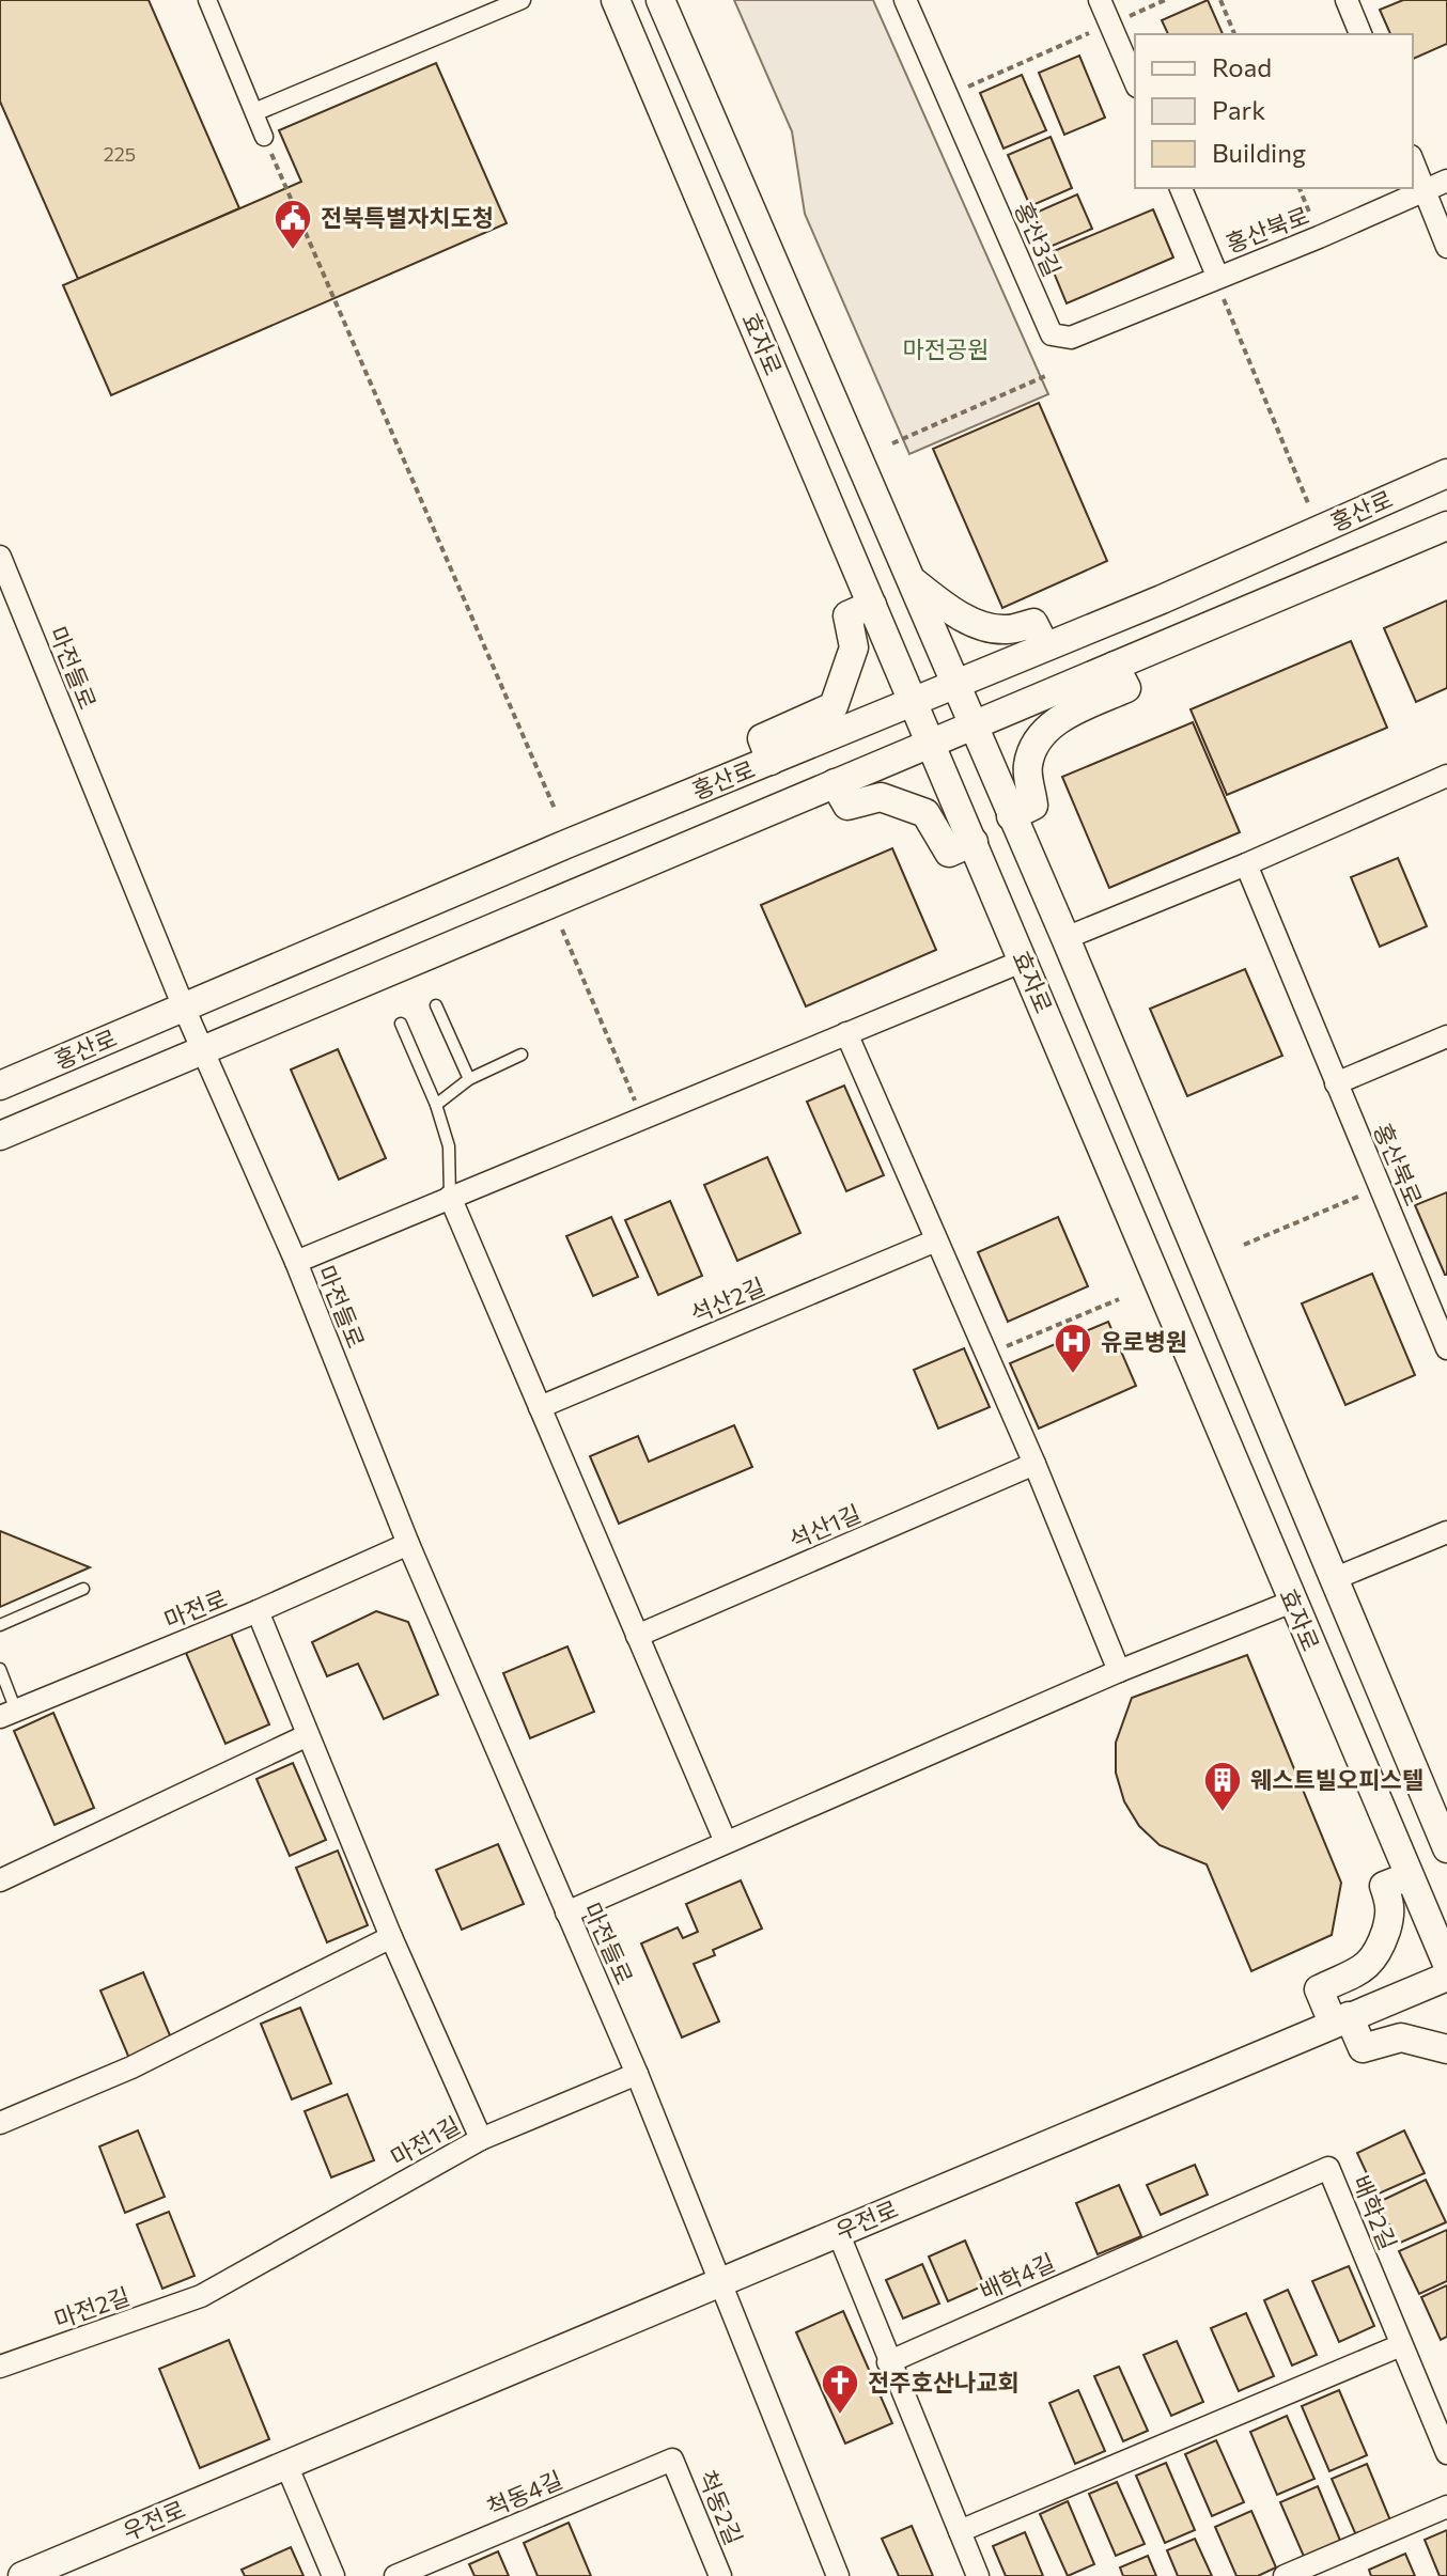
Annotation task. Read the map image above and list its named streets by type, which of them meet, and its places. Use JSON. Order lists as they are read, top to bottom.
{
  "streets": {
    "street": [
      "홍산북로",
      "홍산3길",
      "효자로",
      "홍산로",
      "마전들로",
      "석산2길",
      "석산1길",
      "마전로",
      "마전1길",
      "배학2길",
      "우전로",
      "배학4길",
      "마전2길",
      "척동4길",
      "척동2길"
    ]
  },
  "crossings": [
    ["홍산북로", "홍산3길"],
    ["효자로", "홍산로"],
    ["홍산로", "마전들로"],
    ["마전들로", "마전로"],
    ["마전들로", "우전로"],
    ["마전로", "마전1길"],
    ["마전1길", "마전2길"],
    ["배학2길", "배학4길"],
    ["척동4길", "척동2길"]
  ],
  "parks": ["마전공원"],
  "places": {
    "public building": ["전북특별자치도청"],
    "hospital": ["유로병원"],
    "building": ["웨스트빌오피스텔"],
    "church": ["전주호산나교회"]
  },
  "house_numbers": ["225"],
  "legend": ["Road", "Park", "Building"]
}
